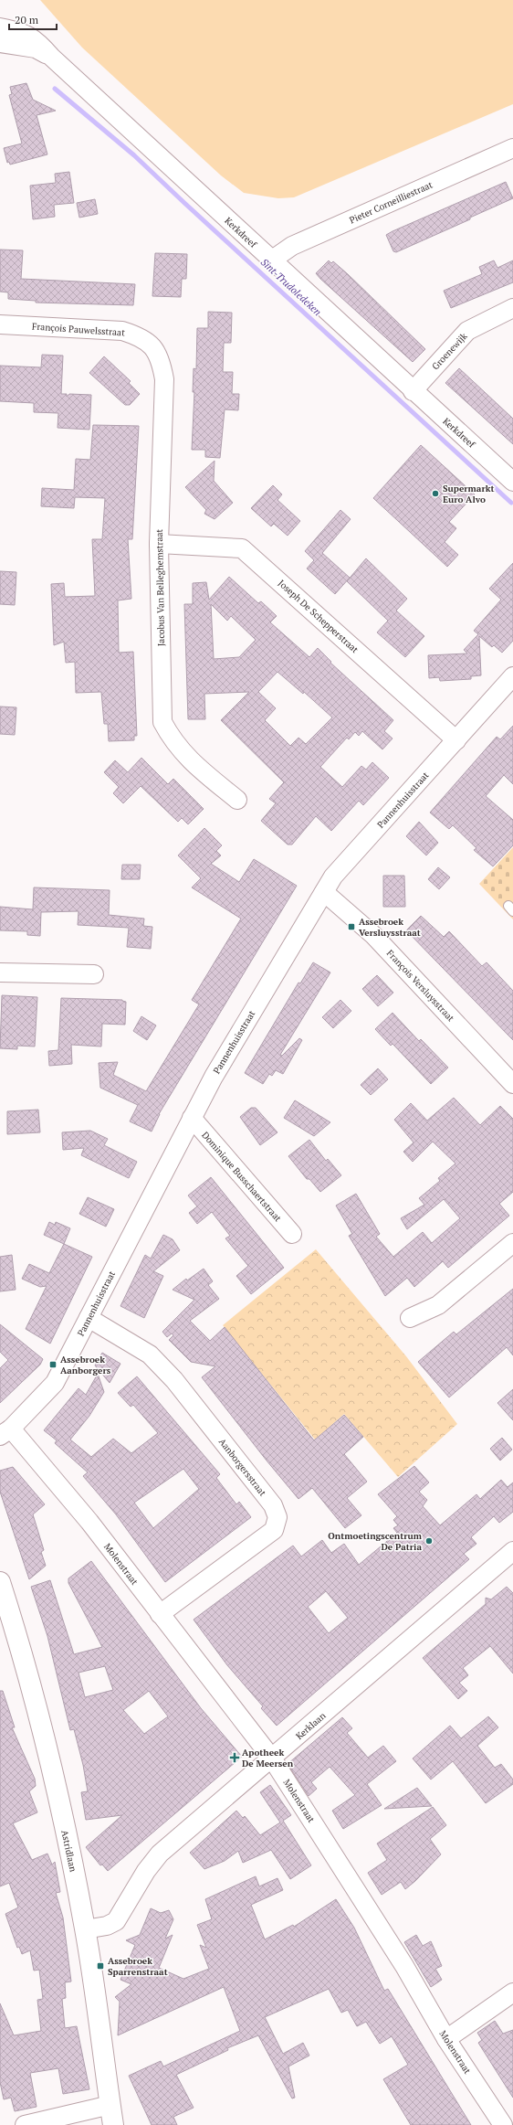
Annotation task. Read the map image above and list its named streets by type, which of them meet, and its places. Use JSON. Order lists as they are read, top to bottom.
{
  "streets": {
    "main road": ["Astridlaan"],
    "street": [
      "Pieter Corneilliestraat",
      "Kerkdreef",
      "François Pauwelsstraat",
      "Groenewijk",
      "Jacobus Van Belleghemstraat",
      "Joseph De Schepperstraat",
      "Pannenhuisstraat",
      "François Versluysstraat",
      "Dominique Busschaertstraat",
      "Aanborgersstraat",
      "Molenstraat",
      "Kerklaan"
    ]
  },
  "crossings": [
    ["Pieter Corneilliestraat", "Kerkdreef"],
    ["Kerkdreef", "Groenewijk"],
    ["François Pauwelsstraat", "Jacobus Van Belleghemstraat"],
    ["Jacobus Van Belleghemstraat", "Joseph De Schepperstraat"],
    ["Joseph De Schepperstraat", "Pannenhuisstraat"],
    ["Pannenhuisstraat", "François Versluysstraat"],
    ["Pannenhuisstraat", "Dominique Busschaertstraat"],
    ["Pannenhuisstraat", "Aanborgersstraat"],
    ["Pannenhuisstraat", "Molenstraat"],
    ["Aanborgersstraat", "Molenstraat"],
    ["Molenstraat", "Kerklaan"],
    ["Kerklaan", "Astridlaan"]
  ],
  "water": ["Sint-Trudoledeken"],
  "places": {
    "other": ["Supermarkt Euro Alvo", "Ontmoetingscentrum De Patria"],
    "transit": ["Assebroek Versluysstraat", "Assebroek Aanborgers", "Assebroek Sparrenstraat"],
    "health": ["Apotheek De Meersen"]
  },
  "scale_bar": "20 m"
}
